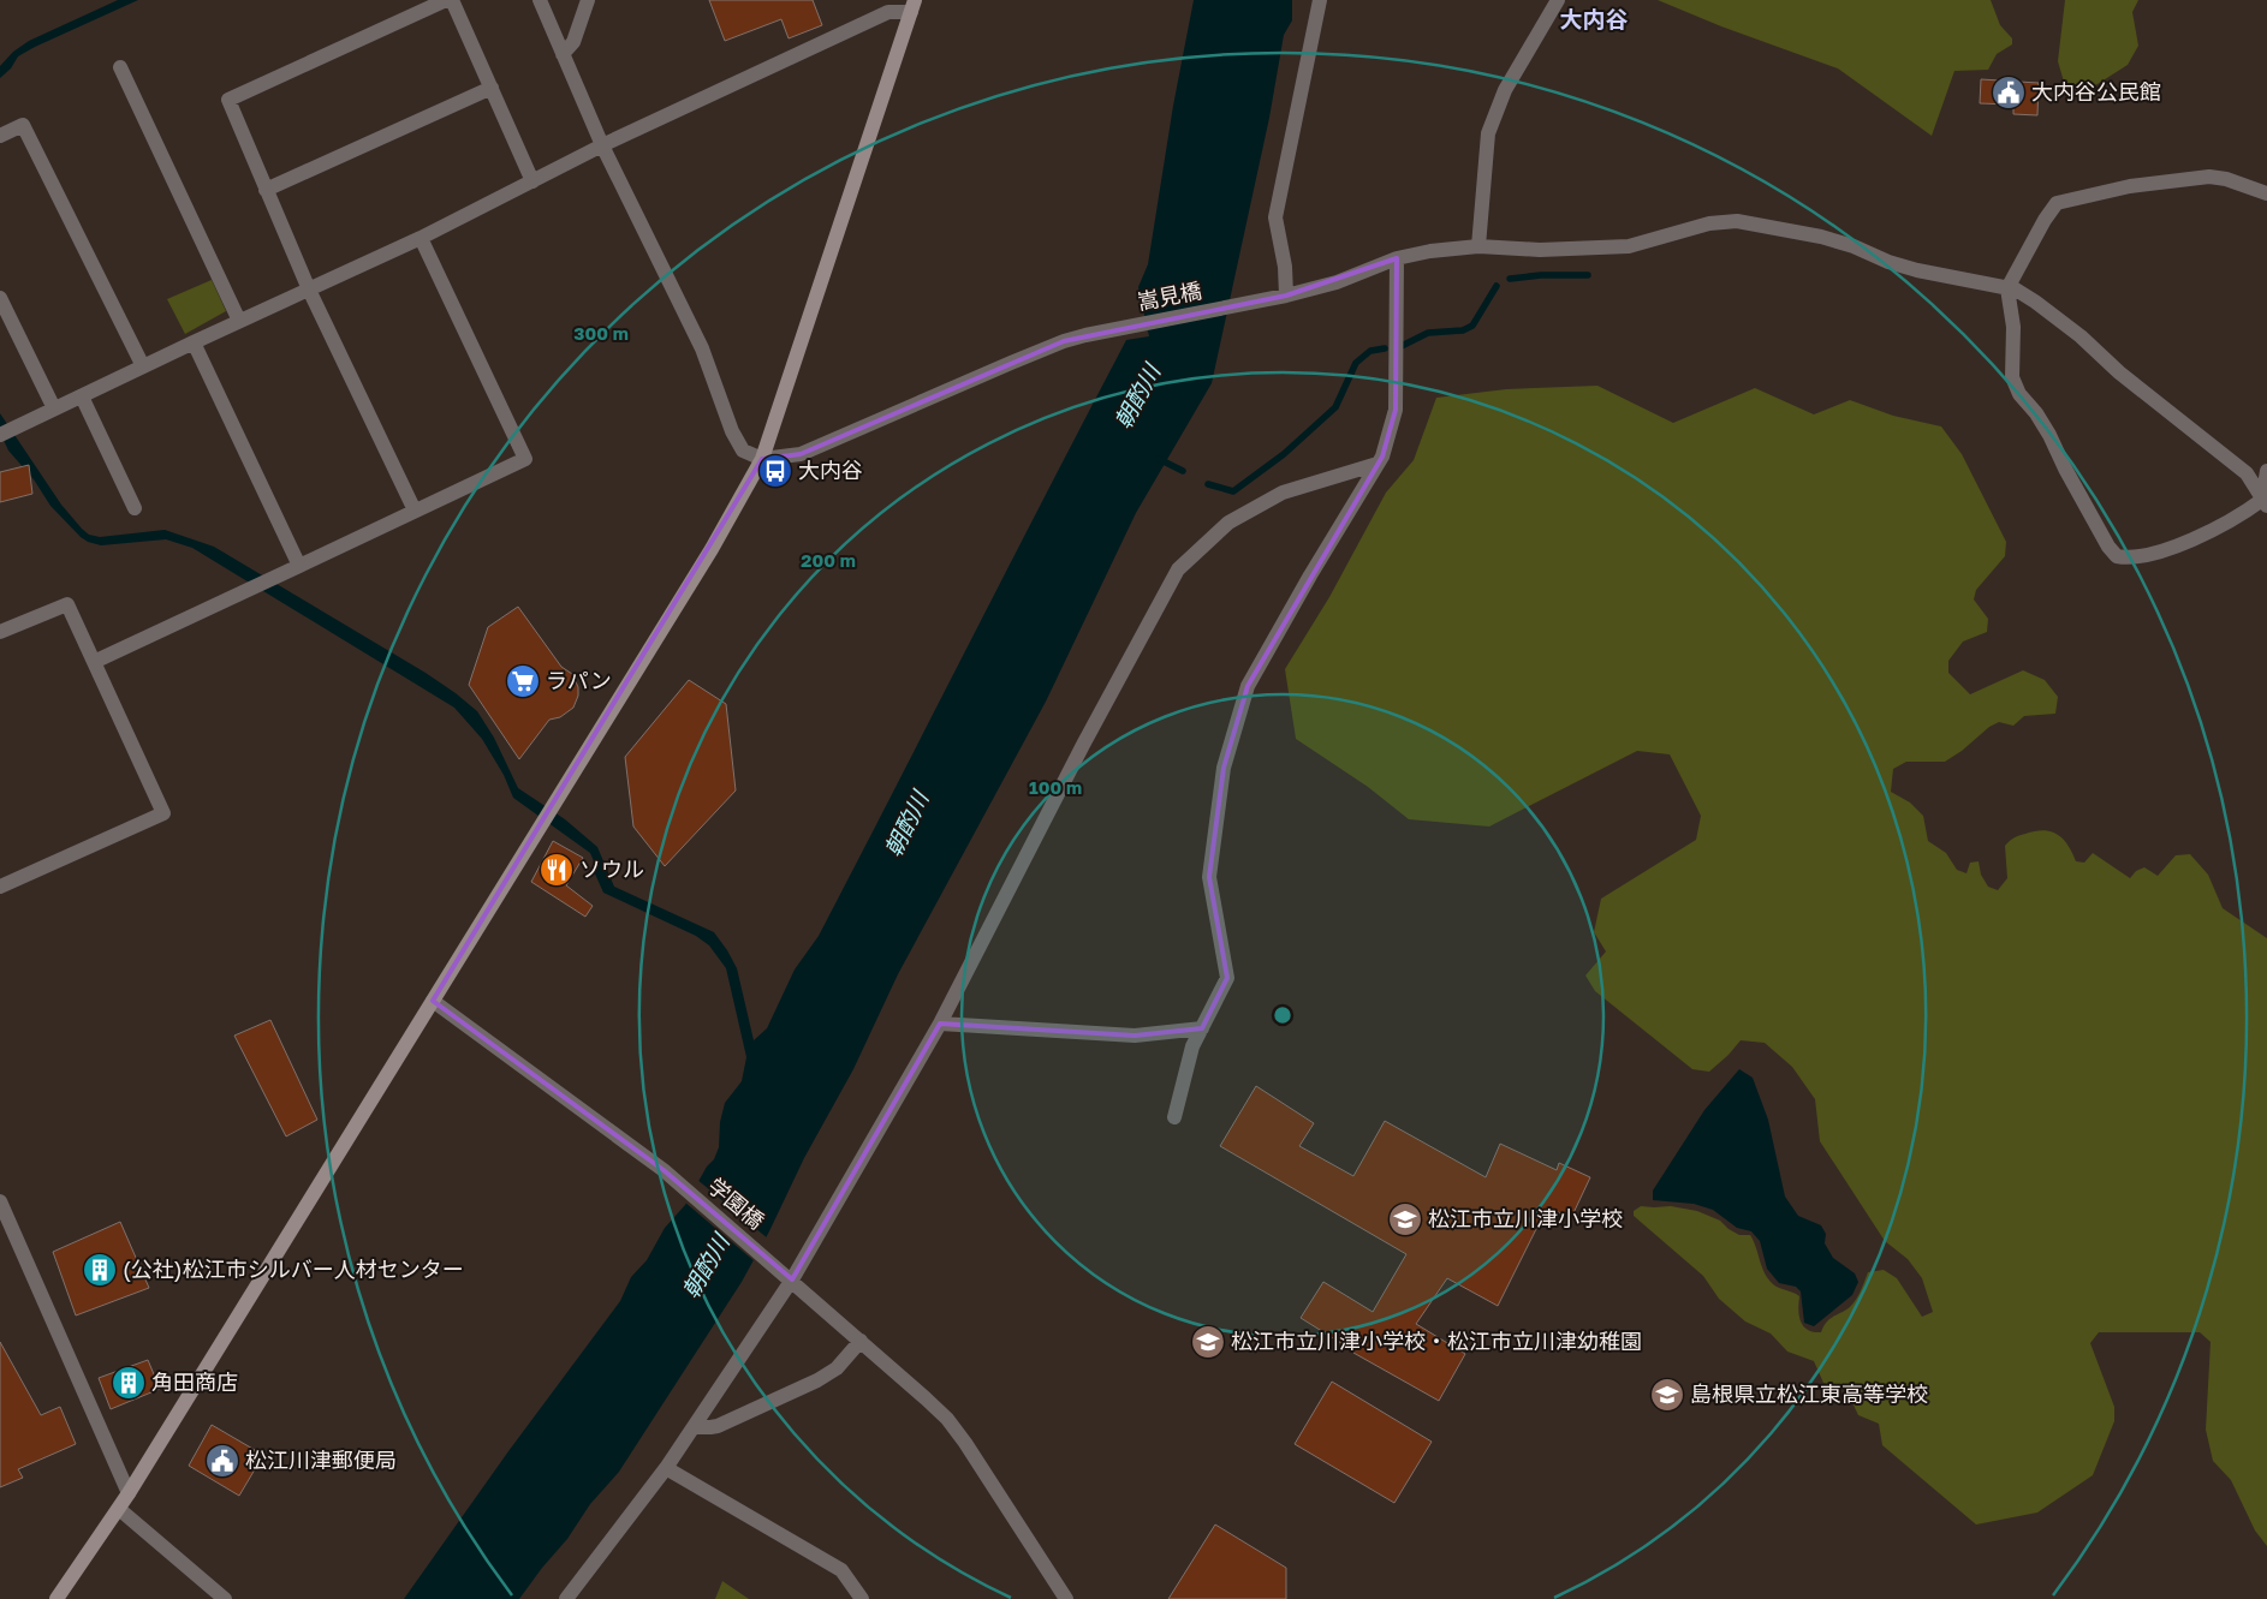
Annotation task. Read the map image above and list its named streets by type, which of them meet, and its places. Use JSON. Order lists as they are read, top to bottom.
{
  "streets": {
    "street": ["嵩見橋", "学園橋"]
  },
  "districts": ["大内谷"],
  "water": ["朝酌川"],
  "places": {
    "public building": ["大内谷公民館", "松江川津郵便局"],
    "bus stop": ["大内谷"],
    "supermarket": ["ラパン"],
    "restaurant": ["ソウル"],
    "school or university": ["松江市立川津小学校", "松江市立川津小学校・松江市立川津幼稚園", "島根県立松江東高等学校"],
    "building": ["(公社)松江市シルバー人材センター", "角田商店"]
  },
  "rings": ["300 m", "200 m", "100 m"]
}
